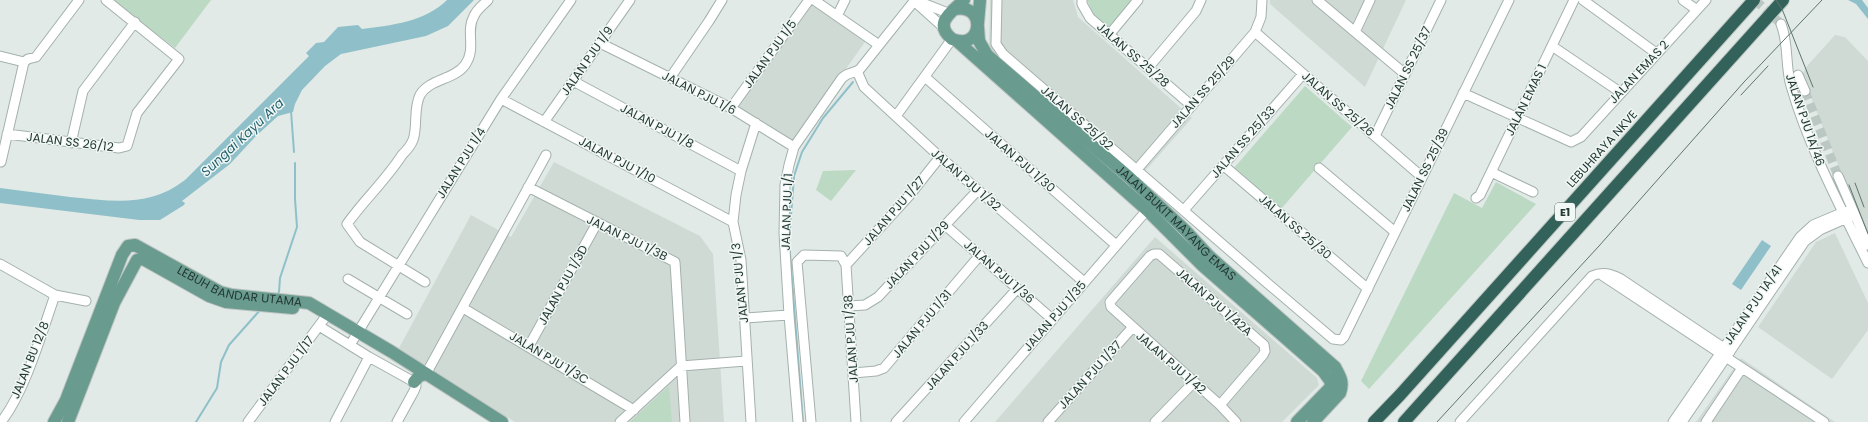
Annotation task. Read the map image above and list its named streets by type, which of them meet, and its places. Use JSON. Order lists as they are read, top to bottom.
{
  "streets": {
    "highway": ["LEBUHRAYA NKVE", "E1"],
    "main road": ["JALAN BUKIT MAYANG EMAS", "LEBUH BANDAR UTAMA"],
    "street": [
      "JALAN PJU 1/5",
      "JALAN SS 25/28",
      "JALAN PJU 1/9",
      "JALAN SS 25/37",
      "JALAN EMAS 2",
      "JALAN SS 25/29",
      "JALAN PJU 1/6",
      "JALAN EMAS 1",
      "JALAN SS 25/26",
      "JALAN SS 25/32",
      "JALAN PJU 1A/46",
      "JALAN PJU 1/8",
      "JALAN SS 26/12",
      "JALAN SS 25/33",
      "JALAN PJU 1/10",
      "JALAN PJU 1/30",
      "JALAN PJU 1/4",
      "JALAN SS 25/39",
      "JALAN PJU 1/32",
      "JALAN PJU 1/27",
      "JALAN PJU 1/1",
      "JALAN SS 25/30",
      "JALAN PJU 1/3B",
      "JALAN PJU 1/29",
      "JALAN PJU 1/36",
      "JALAN PJU 1/3",
      "JALAN PJU 1/3D",
      "JALAN PJU 1/42A",
      "JALAN PJU 1A/41",
      "JALAN PJU 1/35",
      "JALAN PJU 1/31",
      "JALAN PJU 1/38",
      "JALAN PJU 1/33",
      "JALAN PJU 1/3C",
      "JALAN BU 12/8",
      "JALAN PJU 1/42",
      "JALAN PJU 1/17",
      "JALAN PJU 1/37"
    ]
  },
  "crossings": [
    ["JALAN PJU 1/5", "JALAN PJU 1/6"],
    ["JALAN SS 25/28", "JALAN SS 25/29"],
    ["JALAN PJU 1/9", "JALAN PJU 1/6"],
    ["JALAN PJU 1/9", "JALAN PJU 1/8"],
    ["JALAN PJU 1/9", "JALAN PJU 1/10"],
    ["JALAN SS 25/37", "JALAN SS 25/26"],
    ["JALAN EMAS 2", "JALAN EMAS 1"],
    ["JALAN SS 25/29", "JALAN SS 25/26"],
    ["JALAN SS 25/29", "JALAN SS 25/32"],
    ["JALAN SS 25/29", "JALAN BUKIT MAYANG EMAS"],
    ["JALAN PJU 1/6", "JALAN PJU 1/1"],
    ["JALAN PJU 1/6", "JALAN PJU 1/3"],
    ["JALAN SS 25/26", "JALAN SS 25/33"],
    ["JALAN SS 25/26", "JALAN SS 25/39"],
    ["JALAN SS 25/32", "JALAN SS 25/33"],
    ["JALAN SS 25/32", "JALAN SS 25/39"],
    ["JALAN SS 25/32", "JALAN BUKIT MAYANG EMAS"],
    ["JALAN PJU 1A/46", "JALAN PJU 1A/41"],
    ["JALAN PJU 1/8", "JALAN PJU 1/3"],
    ["JALAN SS 25/33", "JALAN SS 25/30"],
    ["JALAN PJU 1/10", "JALAN PJU 1/4"],
    ["JALAN PJU 1/10", "JALAN PJU 1/3"],
    ["JALAN PJU 1/30", "JALAN PJU 1/35"],
    ["JALAN PJU 1/4", "LEBUH BANDAR UTAMA"],
    ["JALAN SS 25/39", "JALAN SS 25/30"],
    ["JALAN PJU 1/32", "JALAN PJU 1/27"],
    ["JALAN PJU 1/32", "JALAN PJU 1/1"],
    ["JALAN PJU 1/32", "JALAN PJU 1/29"],
    ["JALAN PJU 1/32", "JALAN PJU 1/35"],
    ["JALAN PJU 1/27", "JALAN PJU 1/1"],
    ["JALAN PJU 1/27", "JALAN PJU 1/38"],
    ["JALAN PJU 1/1", "JALAN PJU 1/38"],
    ["JALAN BUKIT MAYANG EMAS", "JALAN PJU 1/35"],
    ["JALAN PJU 1/3B", "JALAN PJU 1/3D"],
    ["JALAN PJU 1/29", "JALAN PJU 1/36"],
    ["JALAN PJU 1/29", "JALAN PJU 1/38"],
    ["JALAN PJU 1/36", "JALAN PJU 1/35"],
    ["JALAN PJU 1/36", "JALAN PJU 1/31"],
    ["JALAN PJU 1/36", "JALAN PJU 1/33"],
    ["LEBUH BANDAR UTAMA", "JALAN PJU 1/17"],
    ["JALAN PJU 1/3D", "JALAN PJU 1/3C"],
    ["JALAN PJU 1/42A", "JALAN PJU 1/42"],
    ["JALAN PJU 1/31", "JALAN PJU 1/38"],
    ["JALAN PJU 1/42", "JALAN PJU 1/37"]
  ],
  "water": ["Sungai Kayu Ara"]
}
